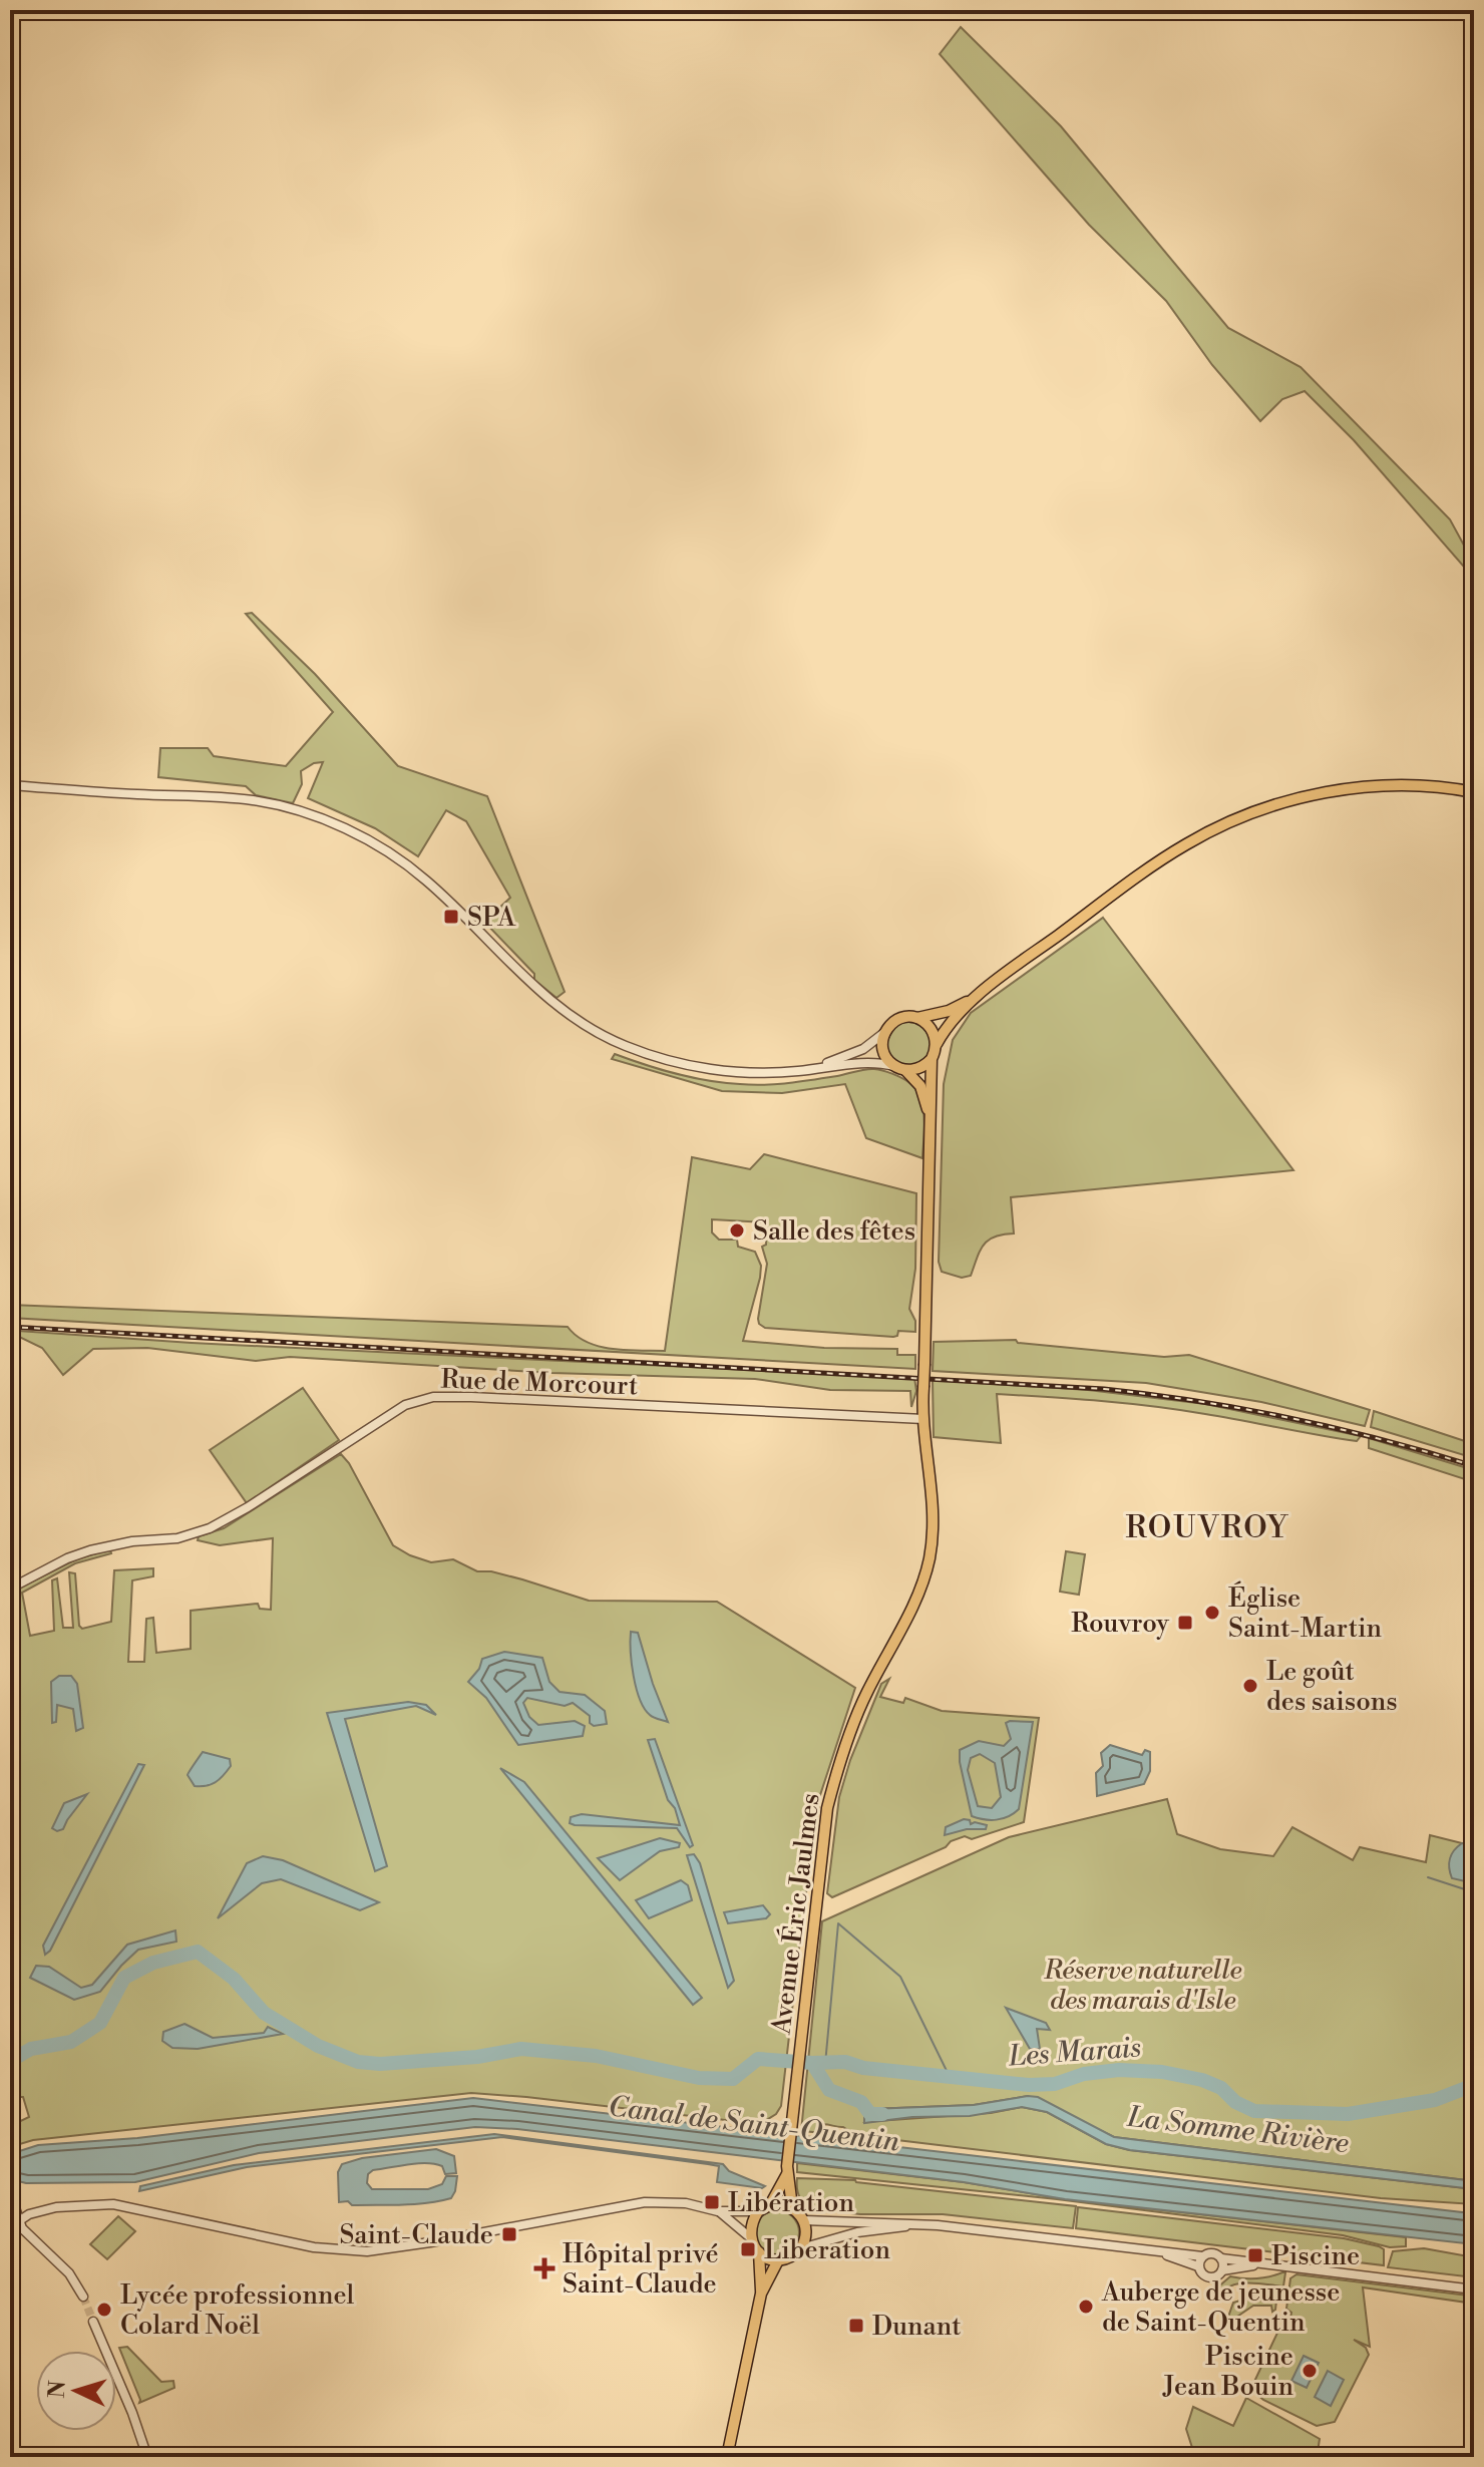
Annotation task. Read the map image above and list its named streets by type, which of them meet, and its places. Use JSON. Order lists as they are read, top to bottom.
{
  "streets": {
    "main road": ["Avenue Éric Jaulmes"],
    "street": ["Rue de Morcourt"]
  },
  "crossings": [
    ["Rue de Morcourt", "Avenue Éric Jaulmes"]
  ],
  "districts": ["ROUVROY"],
  "water": ["Les Marais", "Canal de Saint-Quentin", "La Somme Rivière"],
  "parks": ["Réserve naturelle des marais d'Isle"],
  "places": {
    "transit": [
      "SPA",
      "Rouvroy",
      "Libération",
      "Saint-Claude",
      "Liberation",
      "Piscine",
      "Dunant"
    ],
    "other": [
      "Salle des fêtes",
      "Église Saint-Martin",
      "Le goût des saisons",
      "Auberge de jeunesse de Saint-Quentin",
      "Lycée professionnel Colard Noël",
      "Piscine Jean Bouin"
    ],
    "health": ["Hôpital privé Saint-Claude"]
  },
  "north": "left"
}
